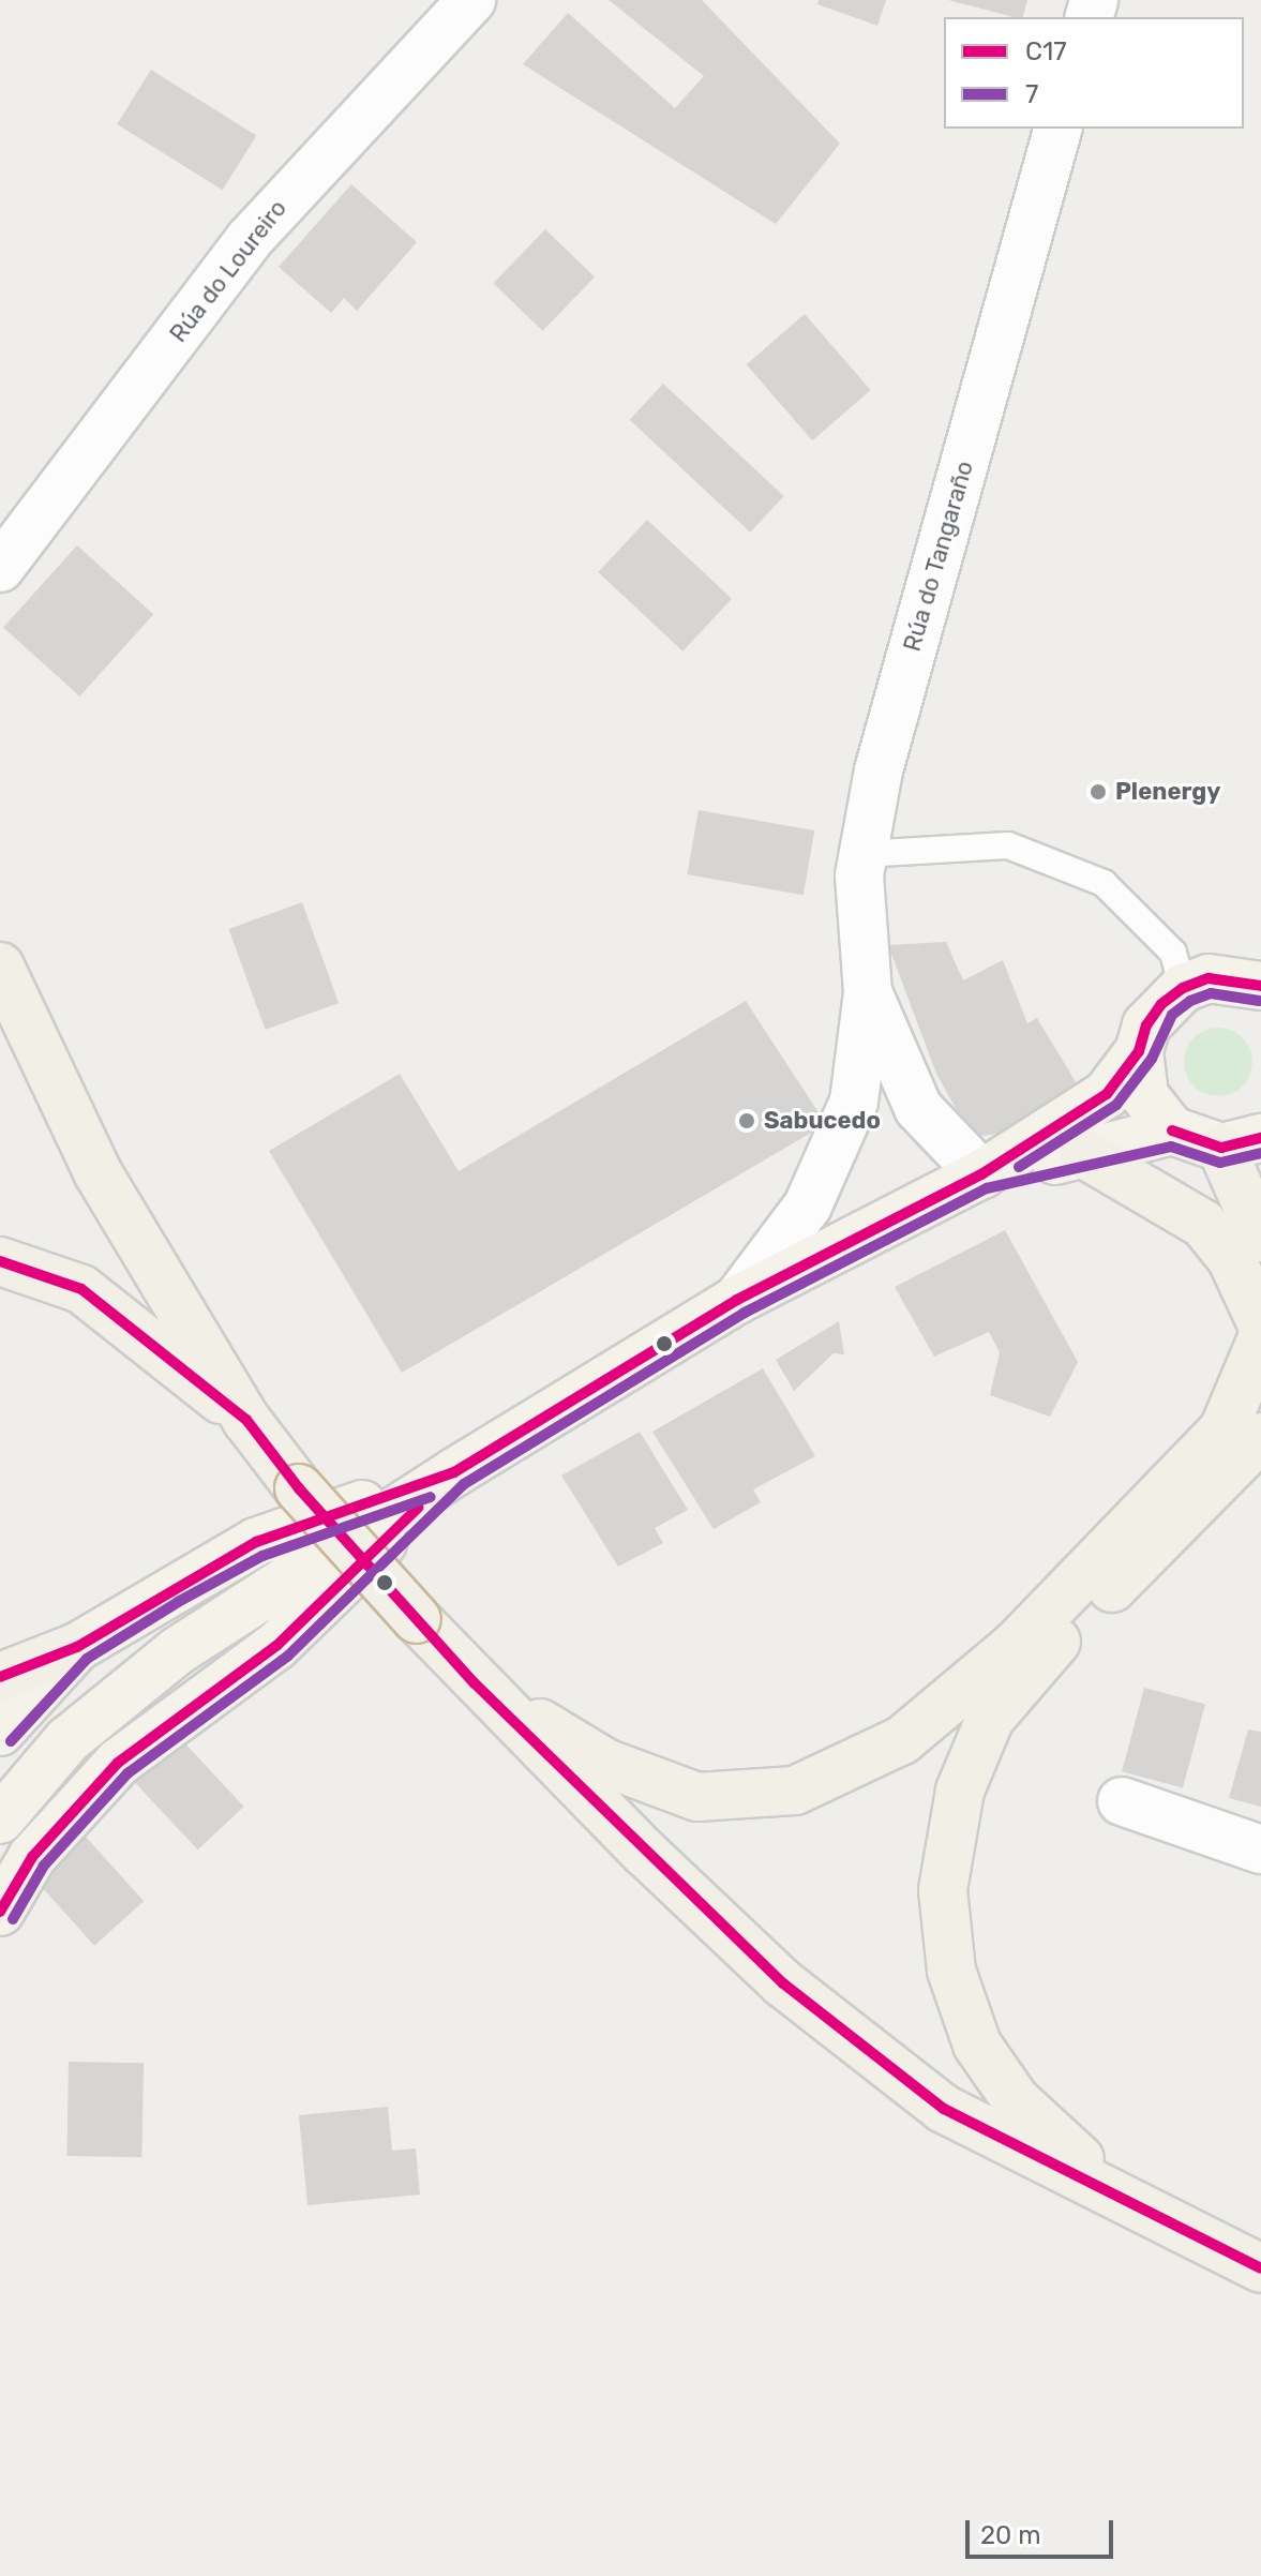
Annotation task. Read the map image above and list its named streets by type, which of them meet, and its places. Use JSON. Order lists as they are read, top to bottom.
{
  "streets": {
    "street": ["Rúa do Loureiro", "Rúa do Tangaraño"]
  },
  "places": ["Plenergy", "Sabucedo"],
  "lines": ["transit line C17", "transit line 7"],
  "legend": ["C17", "7"],
  "scale_bar": "20 m"
}
